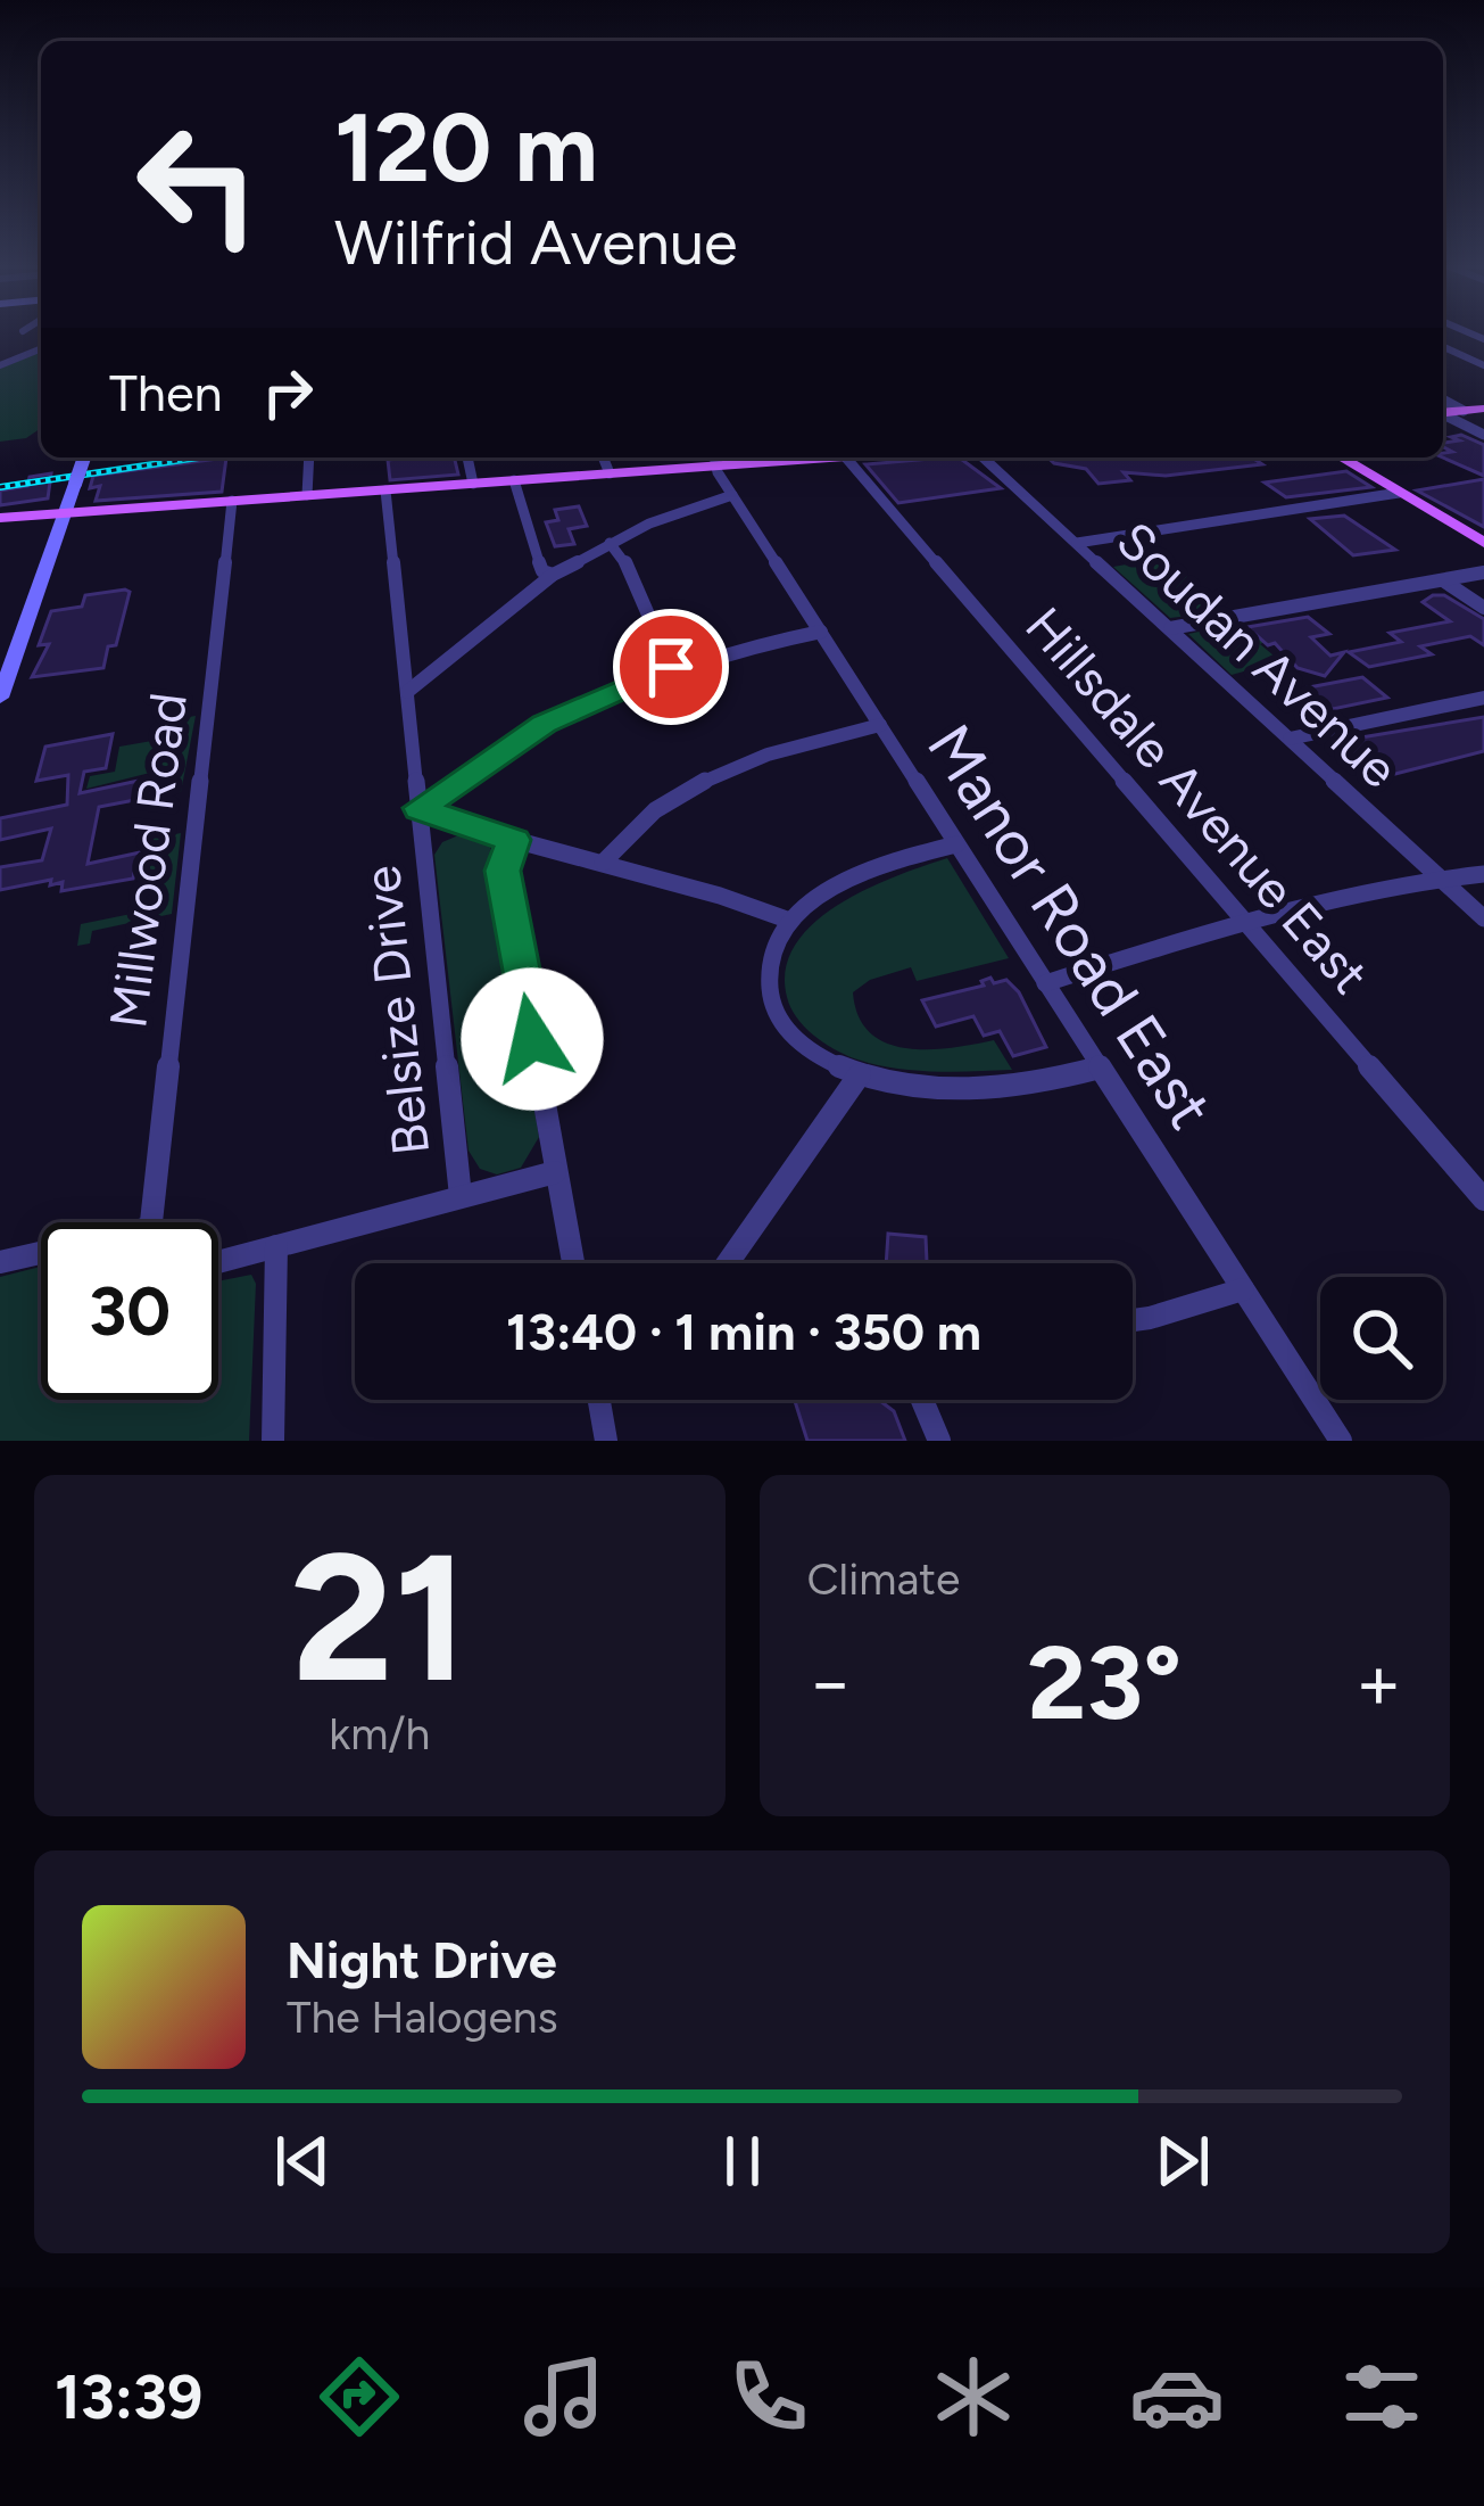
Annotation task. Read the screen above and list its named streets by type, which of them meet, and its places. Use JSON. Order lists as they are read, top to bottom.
{
  "streets": {
    "street": [
      "Soudan Avenue",
      "Hillsdale Avenue East",
      "Millwood Road",
      "Manor Road East",
      "Belsize Drive"
    ]
  },
  "page": {
    "turn": ["120 m", "Wilfrid Avenue"],
    "then": "Then",
    "limit": "30",
    "trip": "13:40 · 1 min · 350 m",
    "tile": [
      ["21", "km/h"],
      "Climate"
    ],
    "heat": ["−", "23°", "+"],
    "song": ["Night Drive", "The Halogens"],
    "tabs": "13:39"
  }
}
